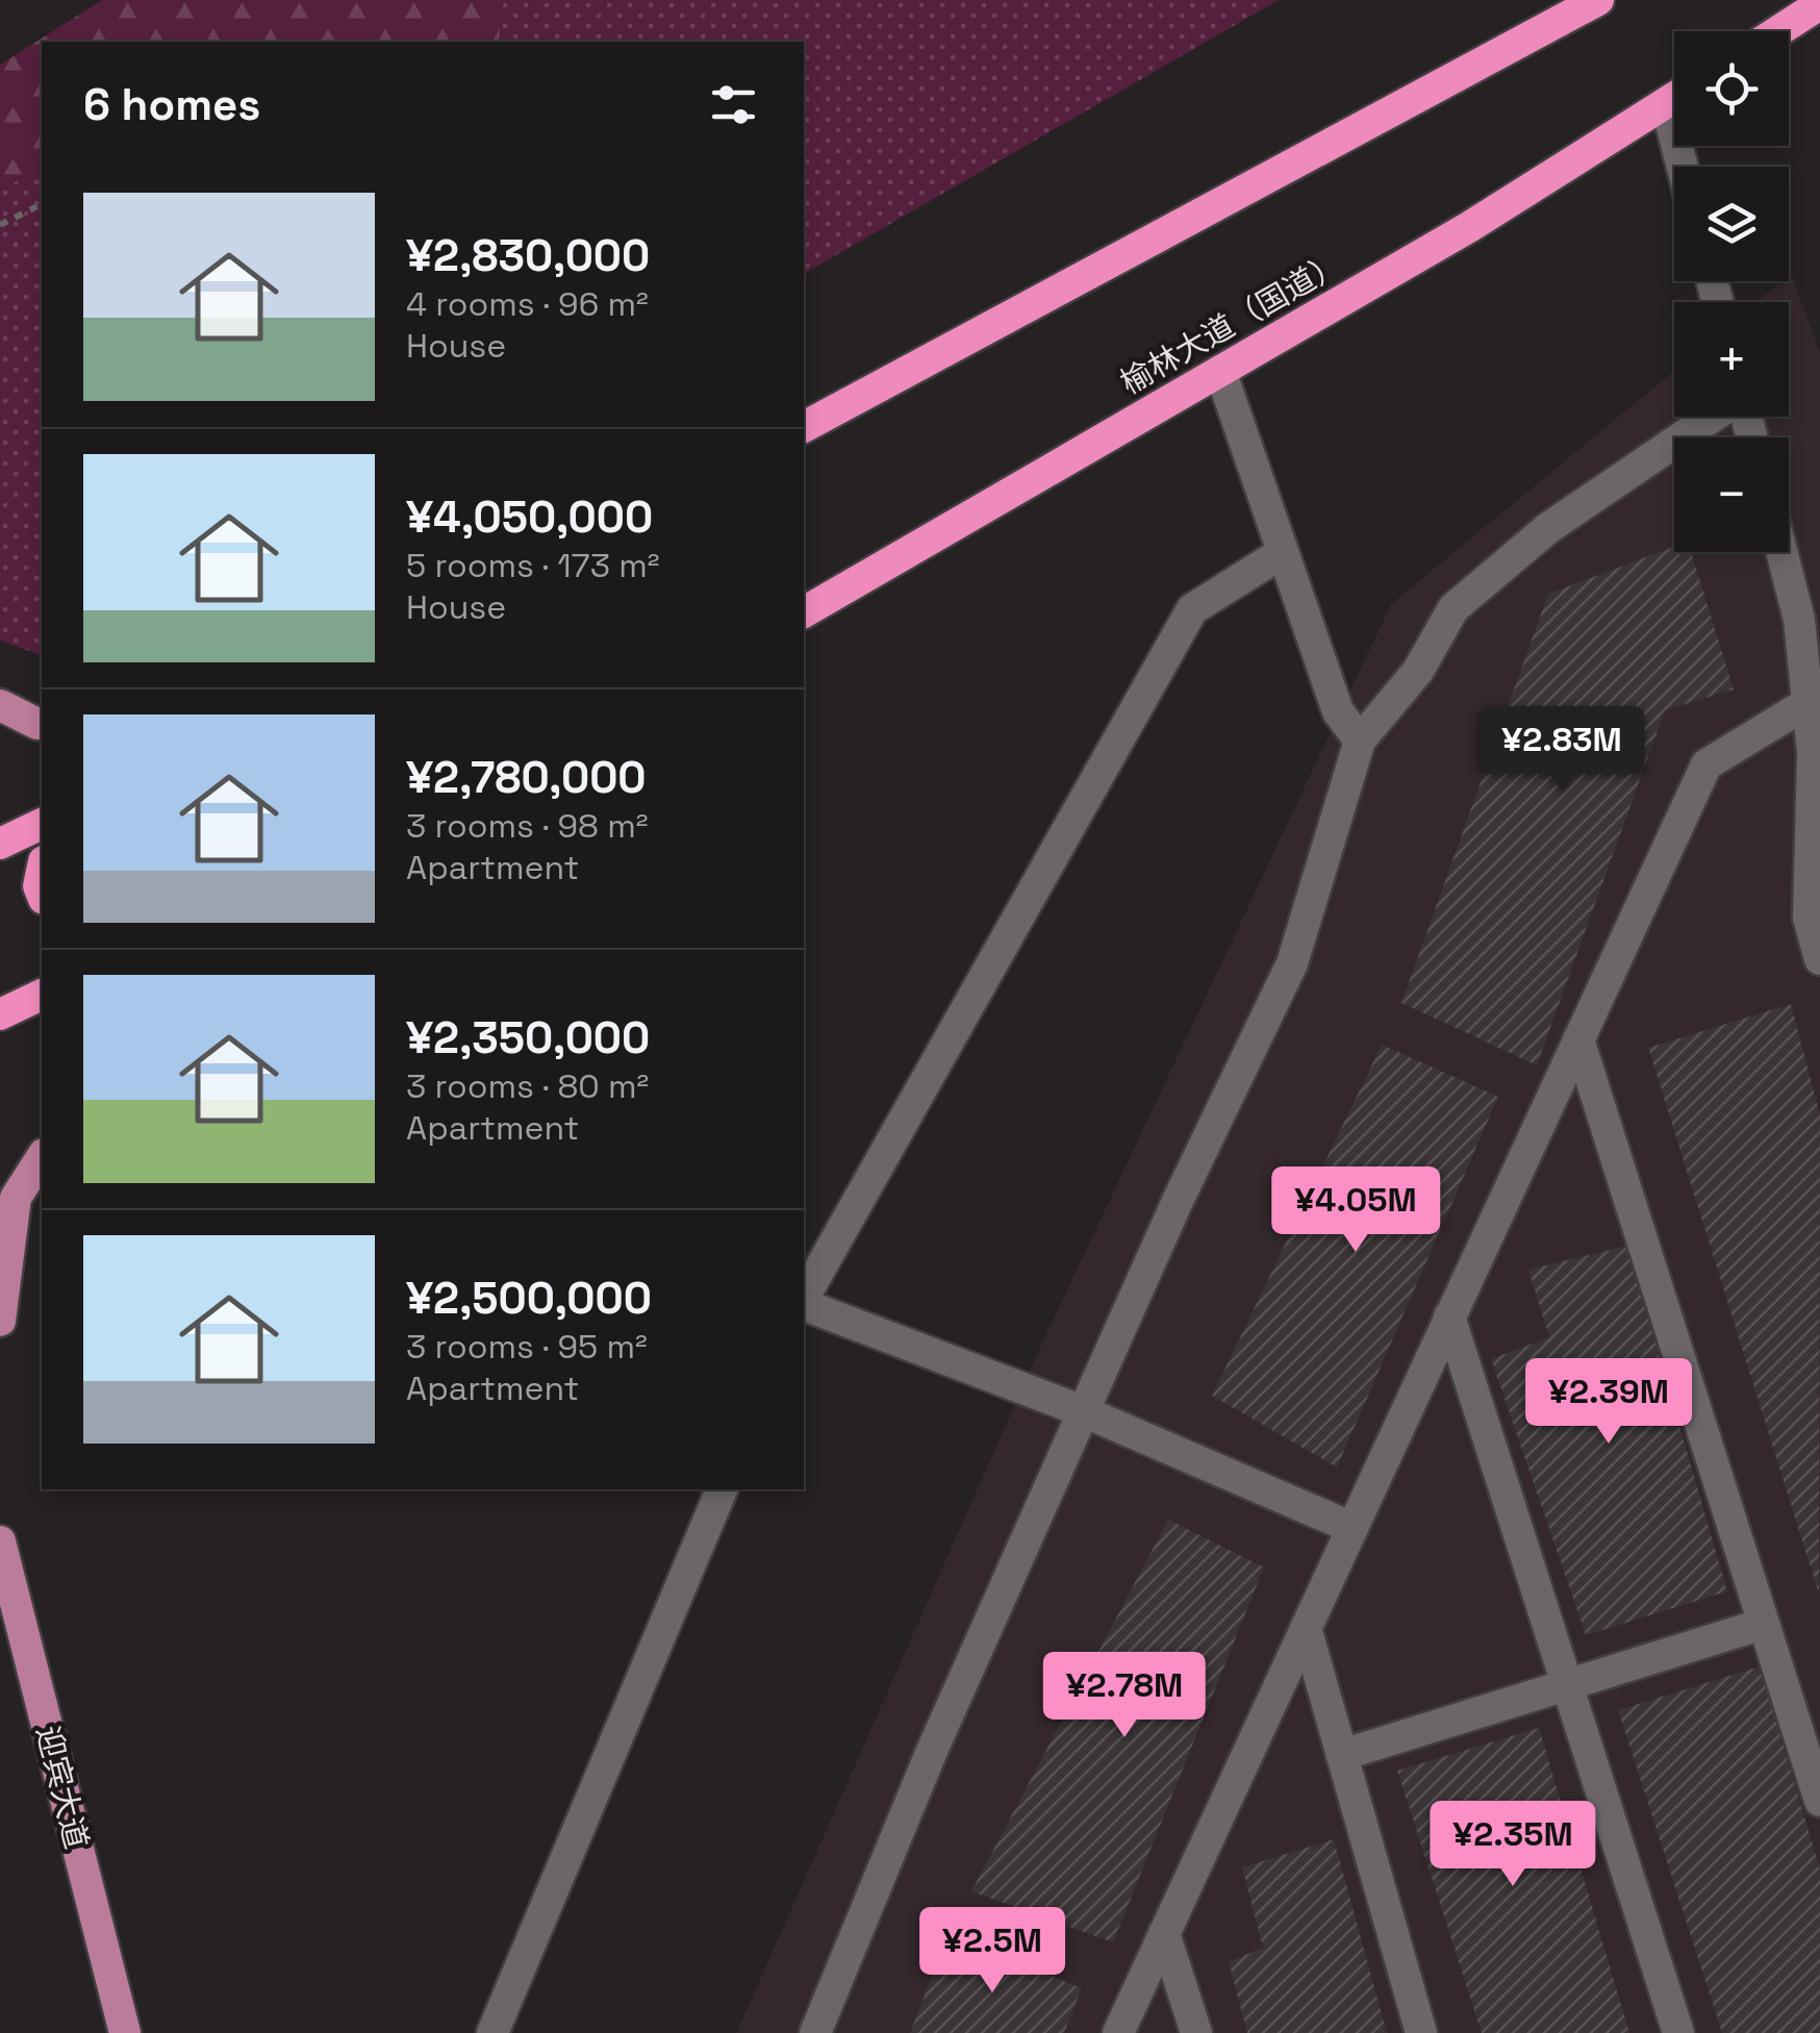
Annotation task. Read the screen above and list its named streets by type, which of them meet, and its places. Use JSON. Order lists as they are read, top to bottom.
{
  "streets": {
    "highway": ["榆林大道（国道）"],
    "main road": ["迎宾大道"]
  },
  "page": {
    "map_buttons": ["+", "−"],
    "heading": "6 homes",
    "list": [
      {
        "name": "¥2,830,000",
        "note": "4 rooms · 96 m² · House"
      },
      {
        "name": "¥4,050,000",
        "note": "5 rooms · 173 m² · House"
      },
      {
        "name": "¥2,780,000",
        "note": "3 rooms · 98 m² · Apartment"
      },
      {
        "name": "¥2,350,000",
        "note": "3 rooms · 80 m² · Apartment"
      },
      {
        "name": "¥2,500,000",
        "note": "3 rooms · 95 m² · Apartment"
      }
    ],
    "price": [
      "¥2.83M",
      "¥4.05M",
      "¥2.39M",
      "¥2.78M",
      "¥2.35M",
      "¥2.5M"
    ]
  }
}
